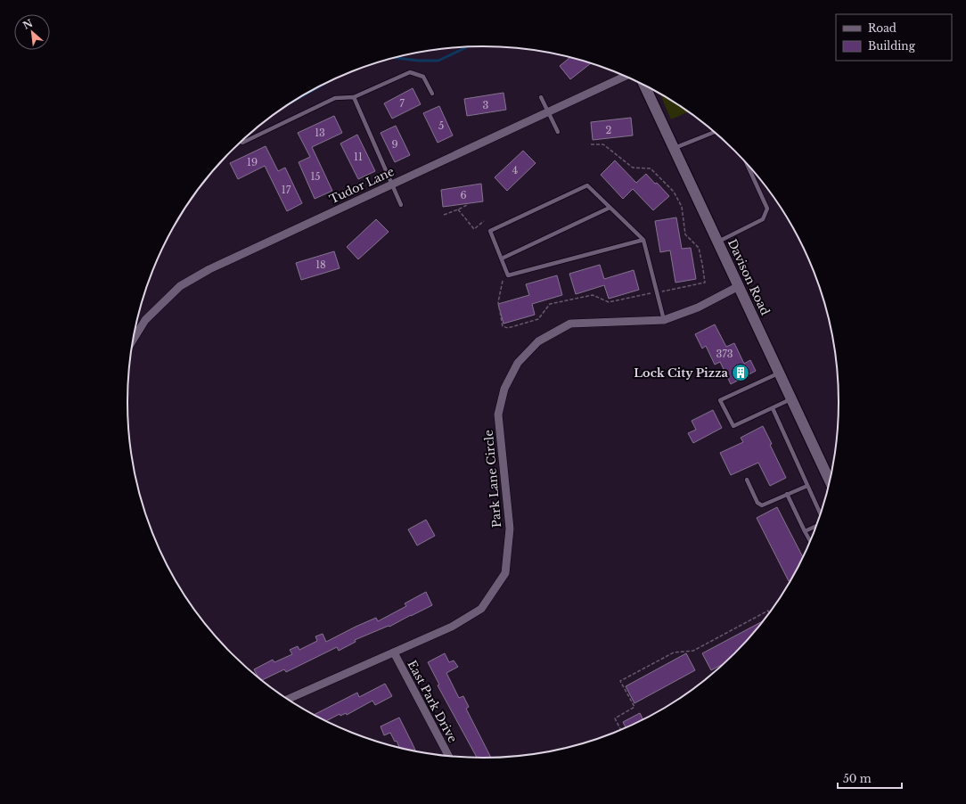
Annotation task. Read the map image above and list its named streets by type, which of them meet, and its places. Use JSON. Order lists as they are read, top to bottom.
{
  "streets": {
    "street": [
      "Tudor Lane",
      "Davison Road",
      "Park Lane Circle",
      "East Park Drive"
    ]
  },
  "crossings": [
    ["Davison Road", "Park Lane Circle"],
    ["Park Lane Circle", "East Park Drive"]
  ],
  "places": {
    "building": ["Lock City Pizza"]
  },
  "house_numbers": [
    "7",
    "3",
    "5",
    "2",
    "13",
    "9",
    "11",
    "19",
    "4",
    "15",
    "17",
    "6",
    "18",
    "373"
  ],
  "legend": ["Road", "Building"],
  "scale_bar": "50 m",
  "north": "top left"
}
